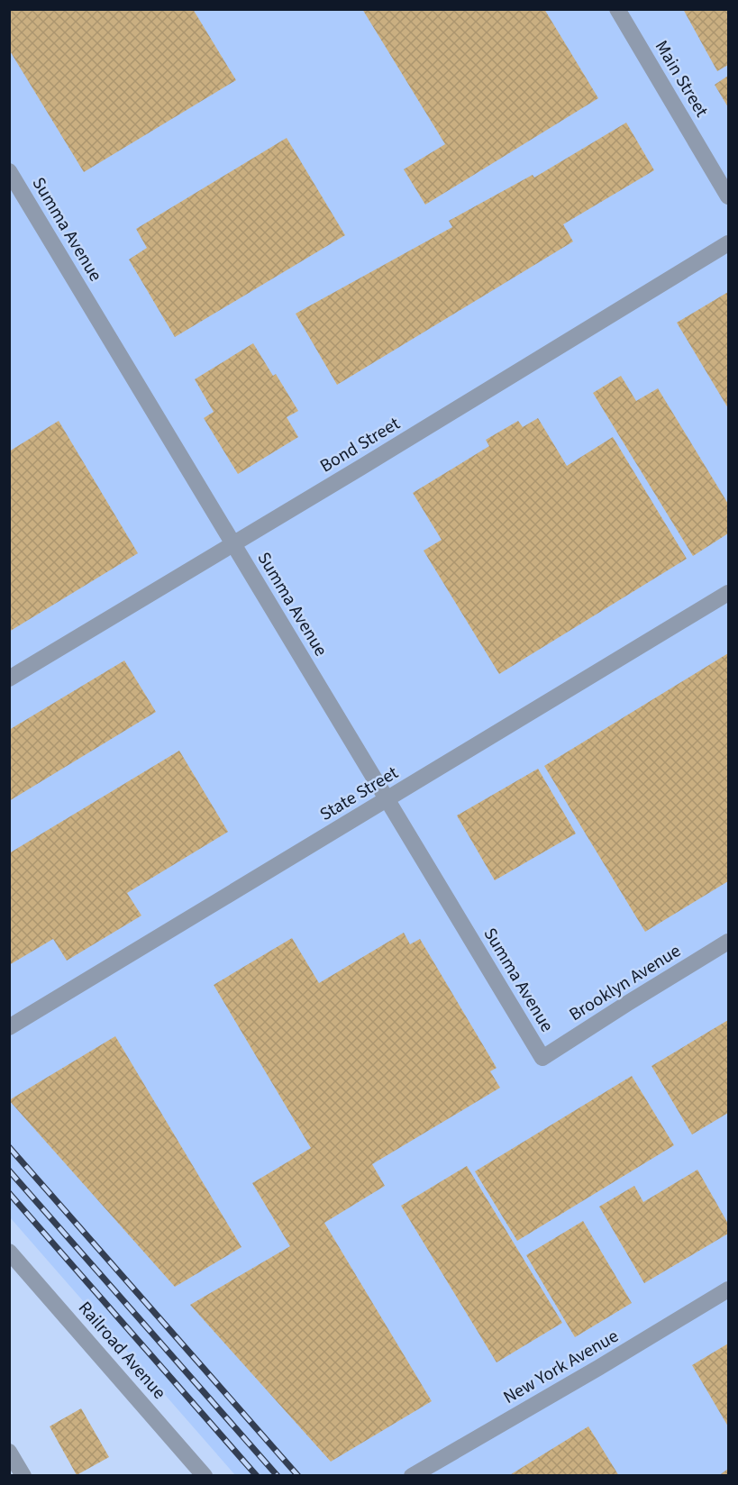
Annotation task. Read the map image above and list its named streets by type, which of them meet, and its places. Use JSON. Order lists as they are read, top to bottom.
{
  "streets": {
    "street": [
      "Main Street",
      "Summa Avenue",
      "Bond Street",
      "State Street",
      "Brooklyn Avenue",
      "Railroad Avenue",
      "New York Avenue"
    ]
  },
  "crossings": [
    ["Summa Avenue", "Bond Street"],
    ["Summa Avenue", "State Street"],
    ["Summa Avenue", "Brooklyn Avenue"]
  ]
}
